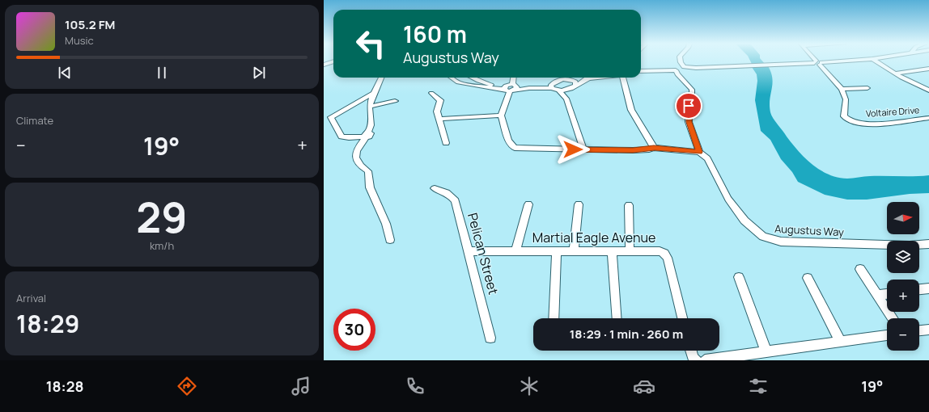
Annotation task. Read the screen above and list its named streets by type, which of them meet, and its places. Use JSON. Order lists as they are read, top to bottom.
{
  "streets": {
    "street": [
      "Voltaire Drive",
      "Augustus Way",
      "Martial Eagle Avenue",
      "Pelican Street"
    ]
  },
  "crossings": [
    ["Martial Eagle Avenue", "Pelican Street"]
  ],
  "north": "right",
  "page": {
    "turn": ["160 m", "Augustus Way"],
    "song": ["105.2 FM", "Music"],
    "tile": [
      "Climate",
      ["29", "km/h"],
      ["Arrival", "18:29"]
    ],
    "heat": ["−", "19°", "+"],
    "map_buttons": ["+", "−"],
    "limit": "30",
    "trip": "18:29 · 1 min · 260 m",
    "tabs": ["18:28", "19°"]
  }
}
